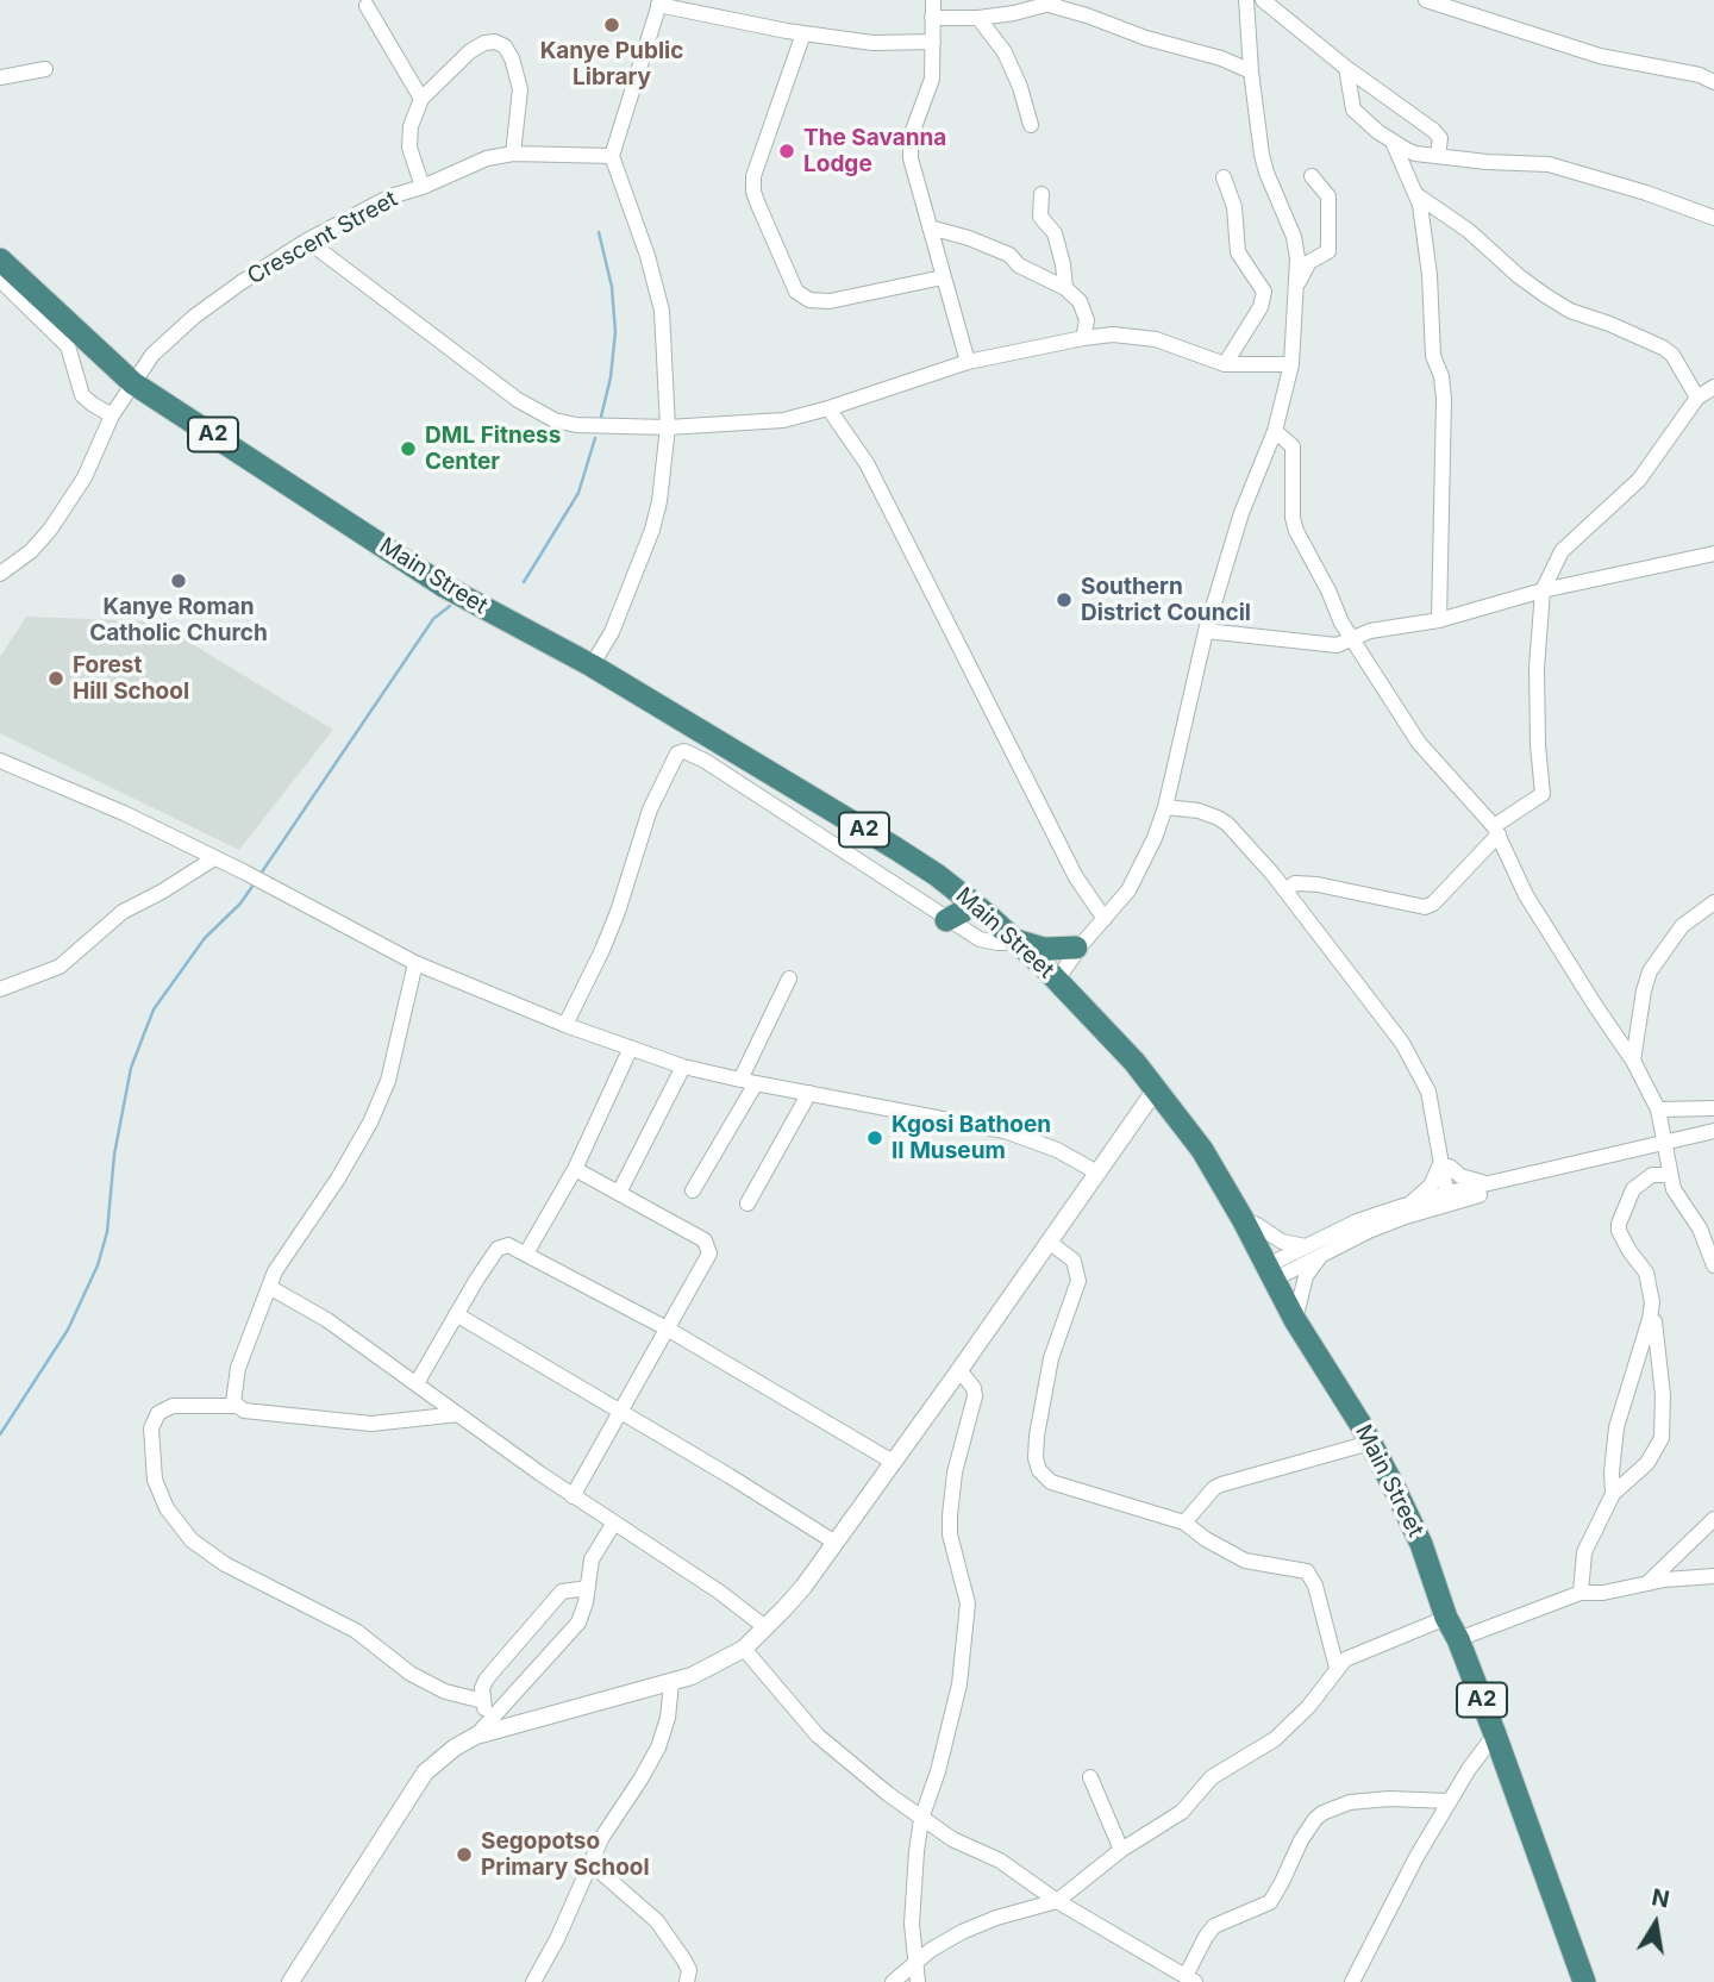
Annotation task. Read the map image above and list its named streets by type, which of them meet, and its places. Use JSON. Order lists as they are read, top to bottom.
{
  "streets": {
    "highway": ["A2", "Main Street"],
    "street": ["Crescent Street"]
  },
  "crossings": [
    ["Crescent Street", "Main Street"]
  ],
  "places": [
    "Kanye Public Library",
    "The Savanna Lodge",
    "DML Fitness Center",
    "Kanye Roman Catholic Church",
    "Southern District Council",
    "Forest Hill School",
    "Kgosi Bathoen II Museum",
    "Segopotso Primary School"
  ],
  "north": "top"
}
